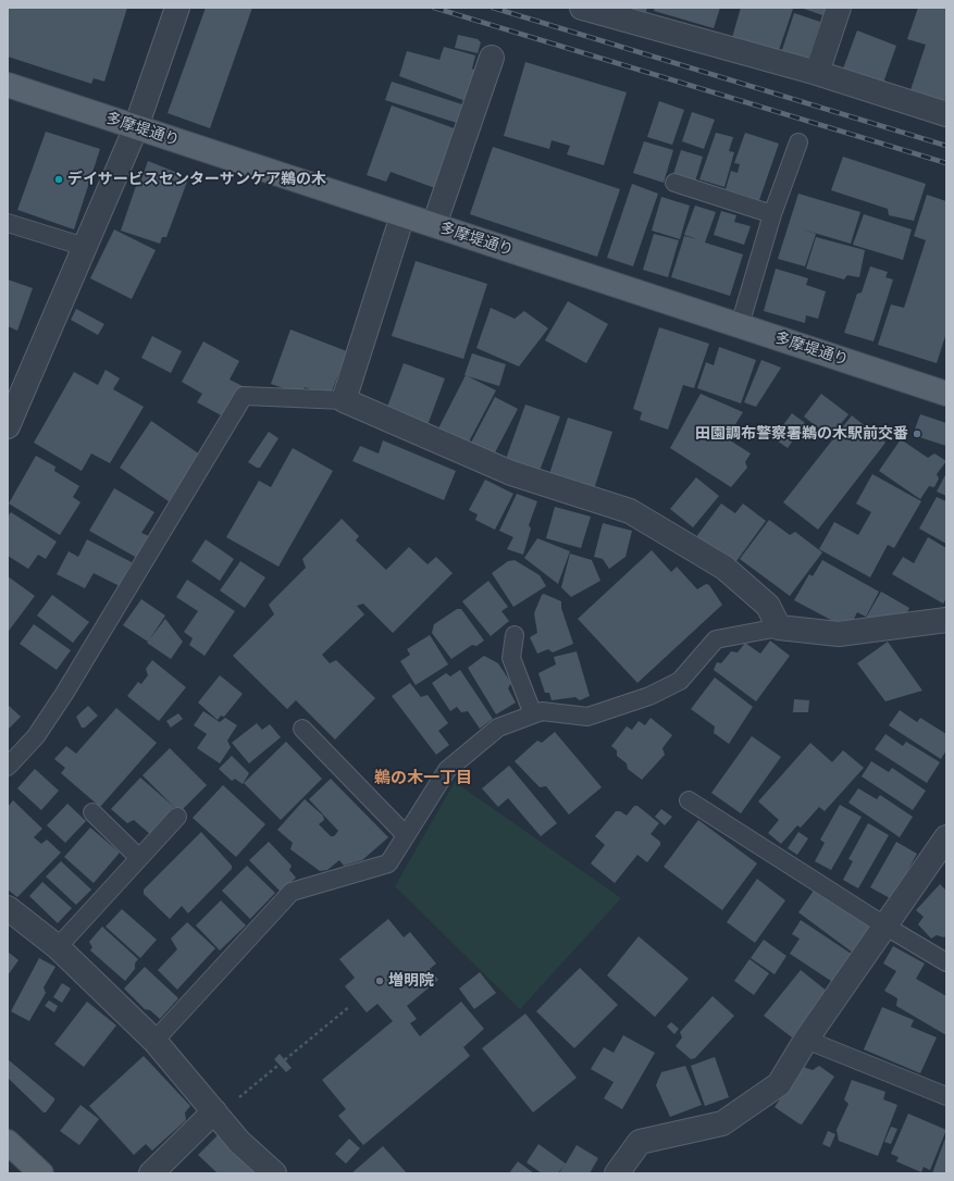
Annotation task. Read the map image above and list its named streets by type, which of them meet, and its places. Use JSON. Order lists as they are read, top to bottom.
{
  "streets": {
    "main road": ["多摩堤通り"]
  },
  "districts": ["鵜の木一丁目"],
  "places": ["デイサービスセンターサンケア鵜の木", "田園調布警察署鵜の木駅前交番", "増明院"]
}
